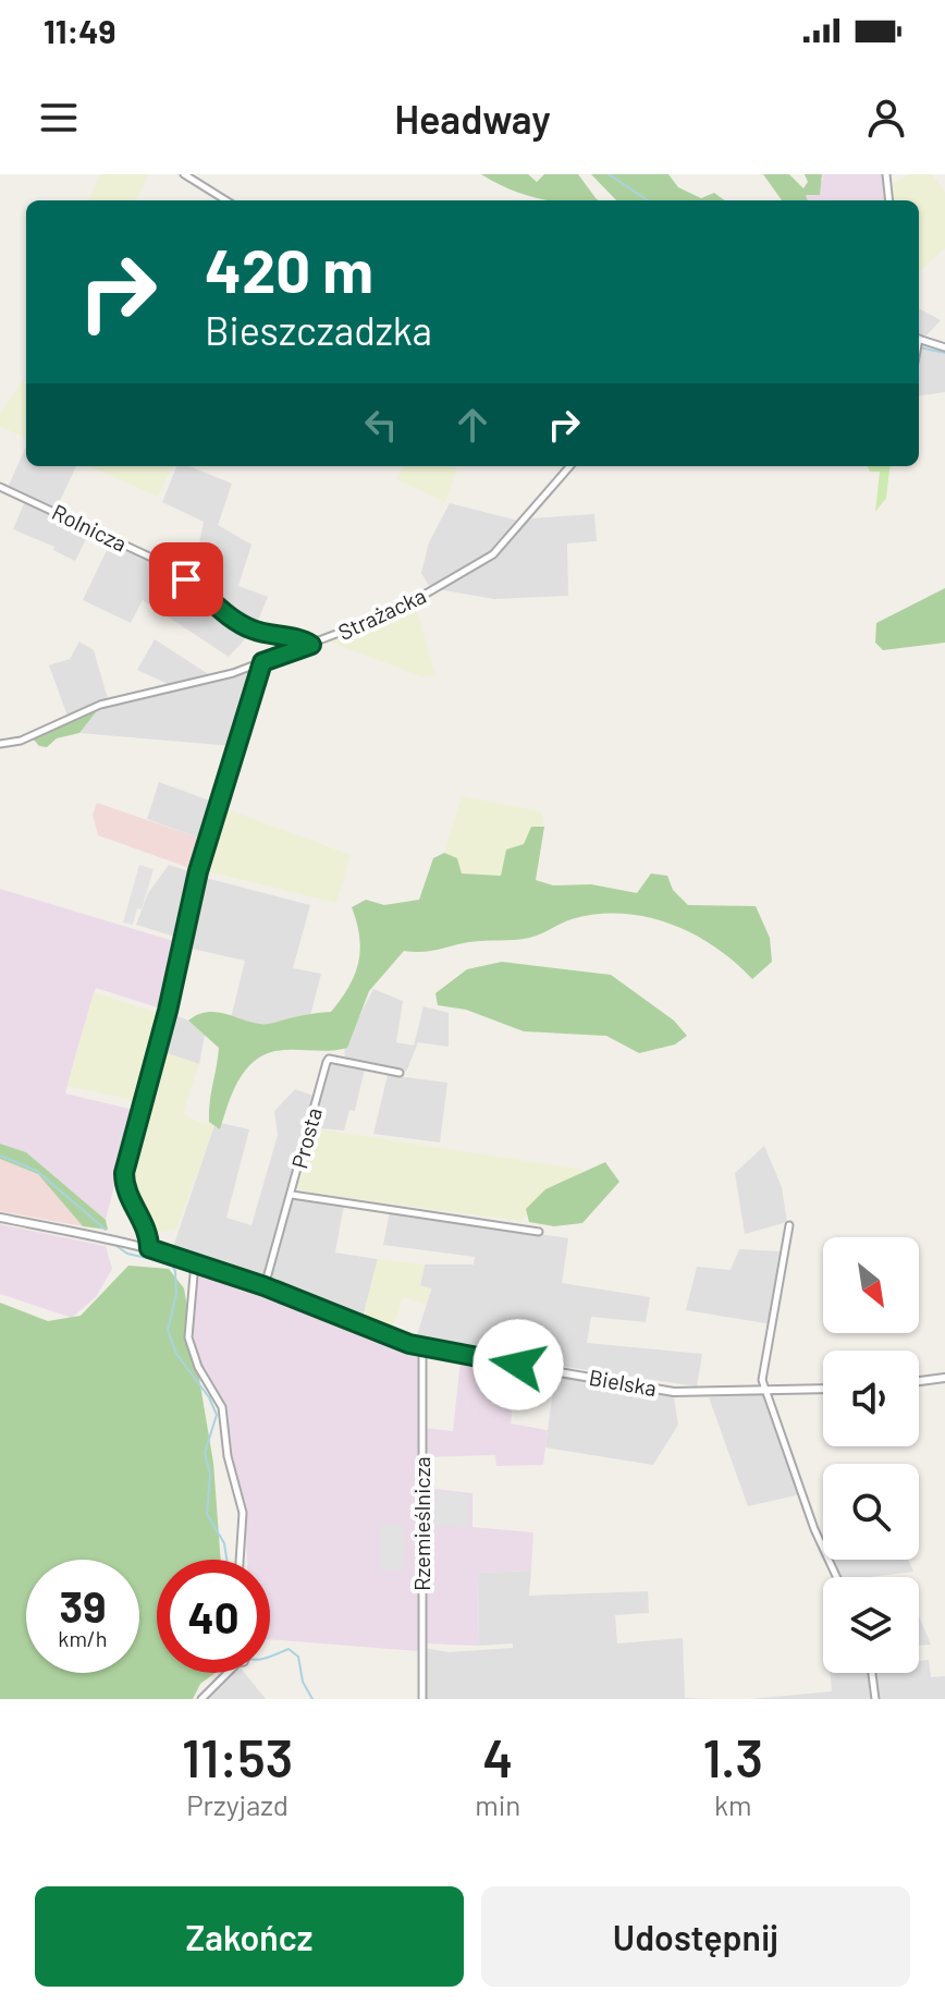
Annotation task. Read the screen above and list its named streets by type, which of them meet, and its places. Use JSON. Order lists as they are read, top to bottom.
{
  "streets": {
    "street": [
      "Rolnicza",
      "Strażacka",
      "Prosta",
      "Bielska",
      "Rzemieślnicza"
    ]
  },
  "crossings": [
    ["Rolnicza", "Strażacka"],
    ["Prosta", "Bielska"],
    ["Bielska", "Rzemieślnicza"]
  ],
  "north": "bottom right",
  "page": {
    "status": "11:49",
    "header": "Headway",
    "turn": ["420 m", "Bieszczadzka"],
    "speed": "39 km/h",
    "limit": "40",
    "eta": [
      "11:53",
      "Przyjazd",
      "4",
      "min",
      "1.3",
      "km"
    ],
    "buttons": ["Zakończ", "Udostępnij"]
  }
}
